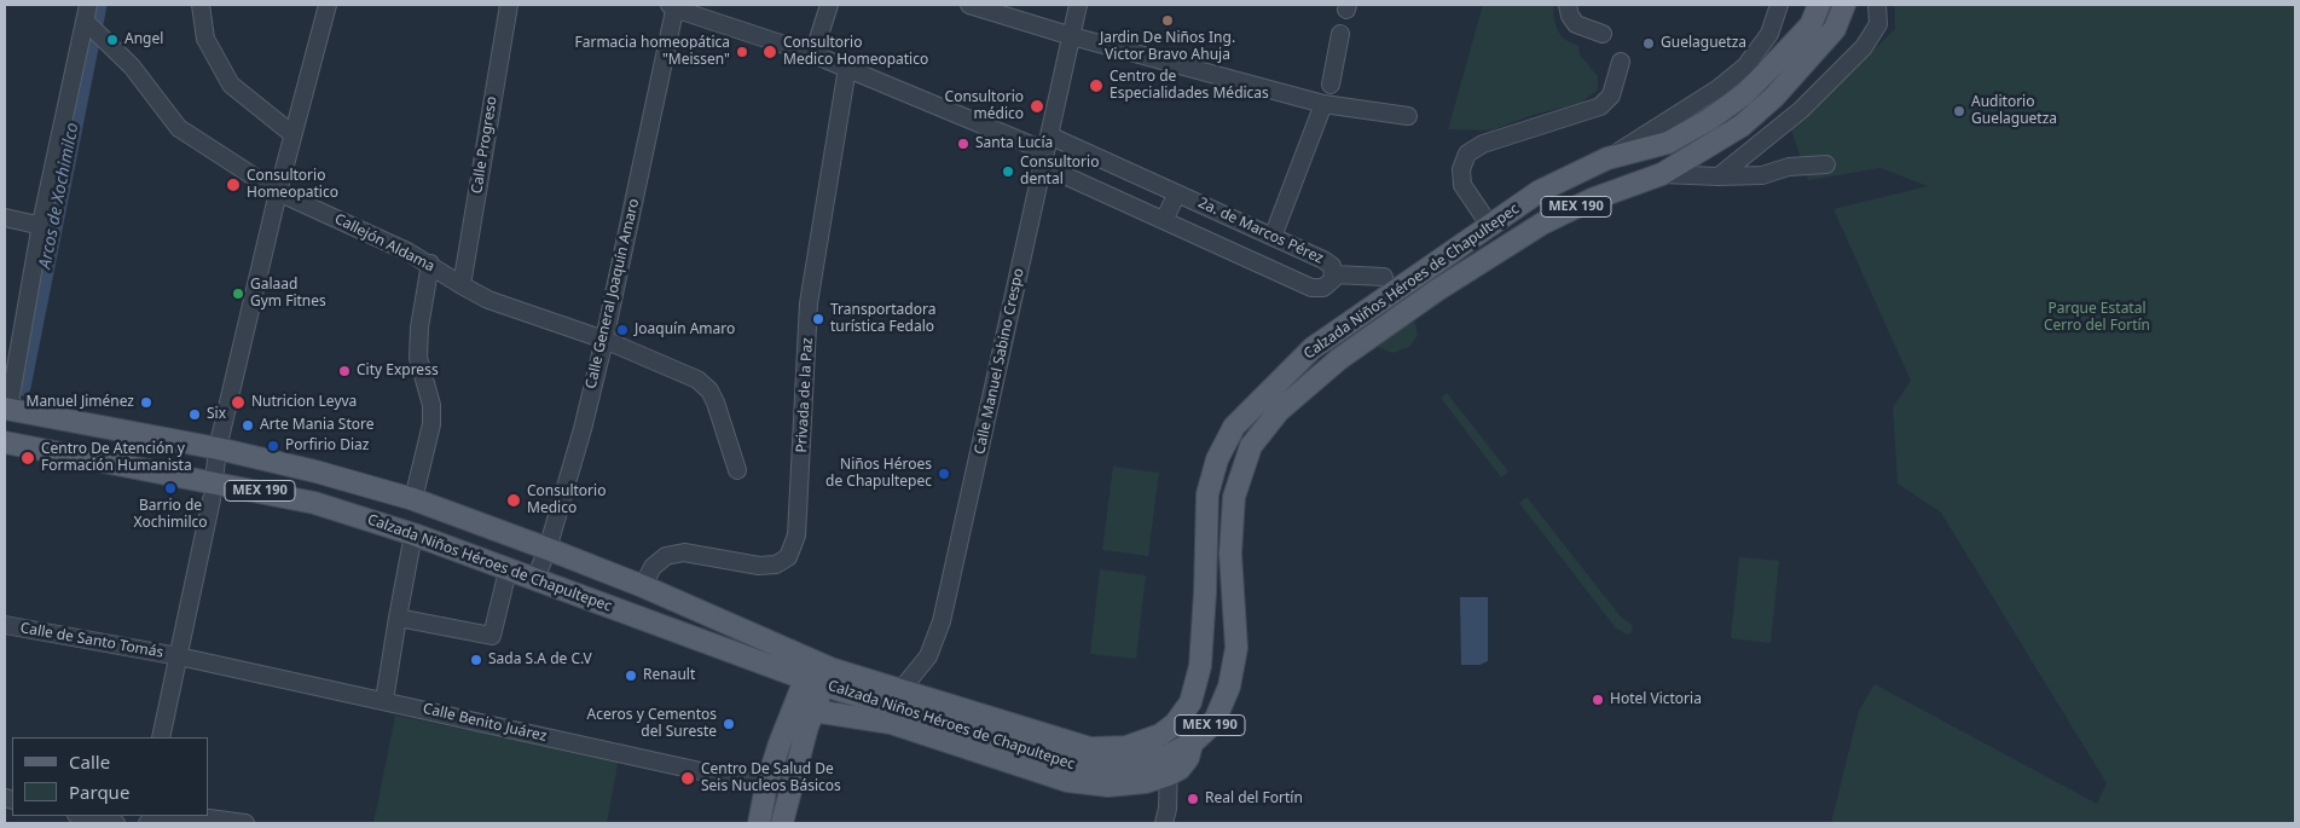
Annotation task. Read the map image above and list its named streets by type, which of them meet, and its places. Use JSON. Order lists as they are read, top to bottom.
{
  "streets": {
    "main road": ["MEX 190", "Calzada Niños Héroes de Chapultepec"],
    "street": [
      "Calle Progreso",
      "2a. de Marcos Pérez",
      "Callejón Aldama",
      "Calle General Joaquín Amaro",
      "Calle Manuel Sabino Crespo",
      "Privada de la Paz",
      "Calle de Santo Tomás",
      "Calle Benito Juárez"
    ]
  },
  "crossings": [
    ["Calle Progreso", "Callejón Aldama"],
    ["2a. de Marcos Pérez", "Calle Manuel Sabino Crespo"],
    ["Callejón Aldama", "Calle General Joaquín Amaro"],
    ["Calzada Niños Héroes de Chapultepec", "Calle General Joaquín Amaro"],
    ["Calzada Niños Héroes de Chapultepec", "Calle Manuel Sabino Crespo"],
    ["Calzada Niños Héroes de Chapultepec", "Privada de la Paz"],
    ["Calle de Santo Tomás", "Calle Benito Juárez"]
  ],
  "water": ["Arcos de Xochimilco"],
  "parks": ["Parque Estatal Cerro del Fortín"],
  "places": [
    "Jardin De Niños Ing. Victor Bravo Ahuja",
    "Angel",
    "Guelaguetza",
    "Farmacia homeopática \"Meissen\"",
    "Consultorio Medico Homeopatico",
    "Centro de Especialidades Médicas",
    "Consultorio médico",
    "Auditorio Guelaguetza",
    "Santa Lucía",
    "Consultorio dental",
    "Consultorio Homeopatico",
    "Galaad Gym Fitnes",
    "Transportadora turística Fedalo",
    "Joaquín Amaro",
    "City Express",
    "Manuel Jiménez",
    "Nutricion Leyva",
    "Six",
    "Arte Mania Store",
    "Porfirio Diaz",
    "Centro De Atención y Formación Humanista",
    "Niños Héroes de Chapultepec",
    "Barrio de Xochimilco",
    "Consultorio Medico",
    "Sada S.A de C.V",
    "Renault",
    "Hotel Victoria",
    "Aceros y Cementos del Sureste",
    "Centro De Salud De Seis Nucleos Básicos",
    "Real del Fortín"
  ],
  "legend": ["Calle", "Parque"]
}
